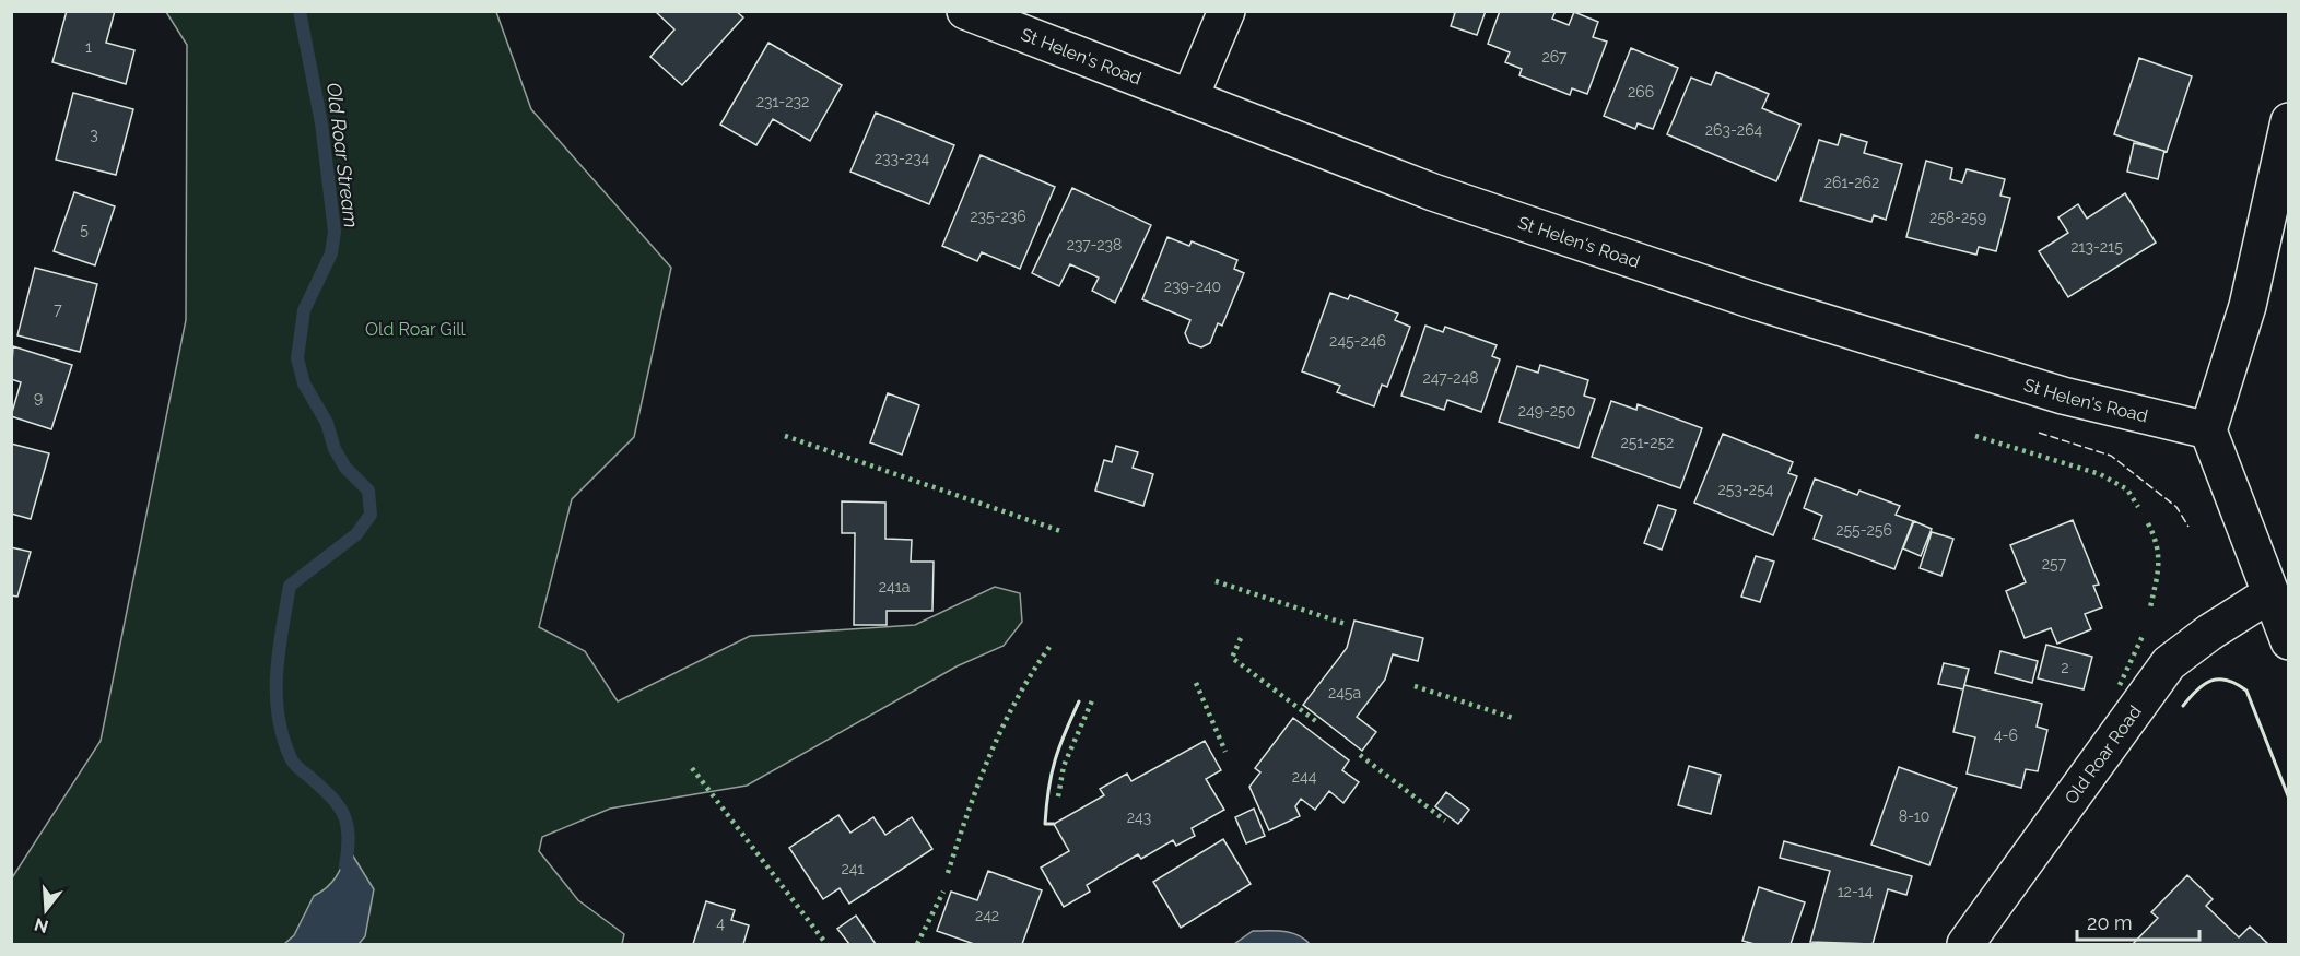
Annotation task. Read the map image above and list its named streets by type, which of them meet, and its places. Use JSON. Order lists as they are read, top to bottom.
{
  "streets": {
    "main road": ["St Helen's Road", "Old Roar Road"]
  },
  "water": ["Old Roar Stream"],
  "parks": ["Old Roar Gill"],
  "house_numbers": [
    "1",
    "267",
    "266",
    "231-232",
    "263-264",
    "3",
    "233-234",
    "261-262",
    "235-236",
    "258-259",
    "5",
    "237-238",
    "213-215",
    "239-240",
    "7",
    "245-246",
    "247-248",
    "9",
    "249-250",
    "251-252",
    "253-254",
    "255-256",
    "257",
    "241a",
    "2",
    "245a",
    "4-6",
    "244",
    "8-10",
    "243",
    "241",
    "12-14",
    "242",
    "4"
  ],
  "scale_bar": "20 m",
  "north": "bottom"
}
